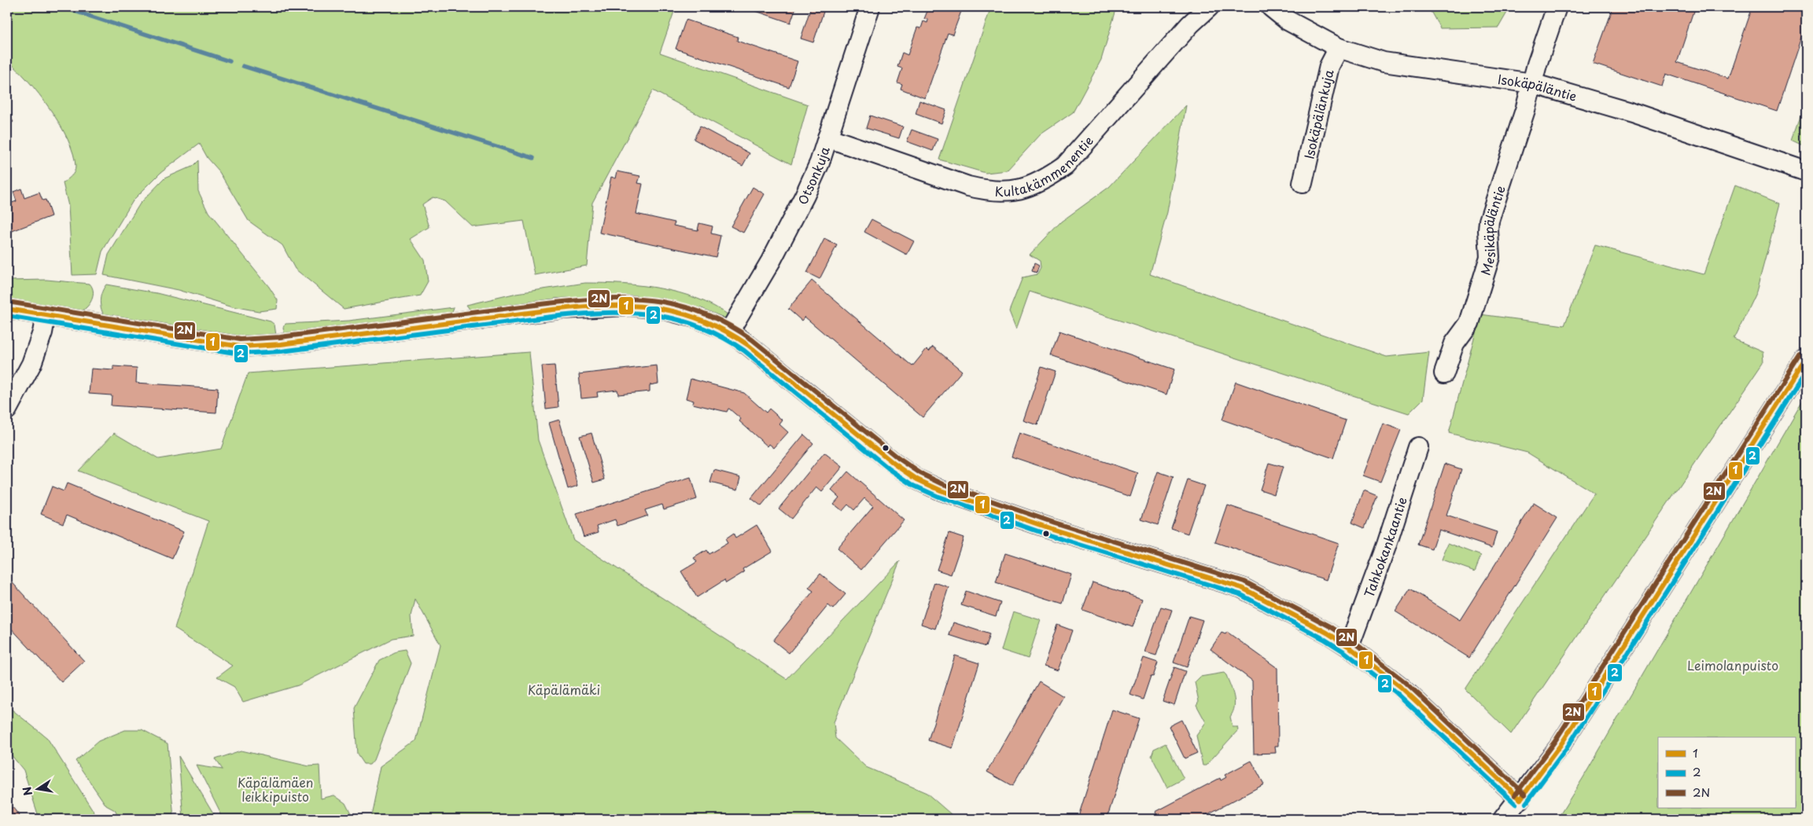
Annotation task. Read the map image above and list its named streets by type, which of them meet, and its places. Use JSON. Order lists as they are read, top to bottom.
{
  "streets": {
    "street": [
      "Isokäpäläntie",
      "Isokäpälänkuja",
      "Kultakämmenentie",
      "Otsonkuja",
      "Mesikäpäläntie",
      "Tahkokankaantie"
    ]
  },
  "crossings": [
    ["Isokäpäläntie", "Isokäpälänkuja"],
    ["Isokäpäläntie", "Mesikäpäläntie"],
    ["Kultakämmenentie", "Otsonkuja"]
  ],
  "parks": ["Leimolanpuisto", "Käpälämäki", "Käpälämäen leikkipuisto"],
  "lines": ["transit line 2N", "transit line 1", "transit line 2"],
  "legend": ["1", "2", "2N"],
  "north": "left"
}
